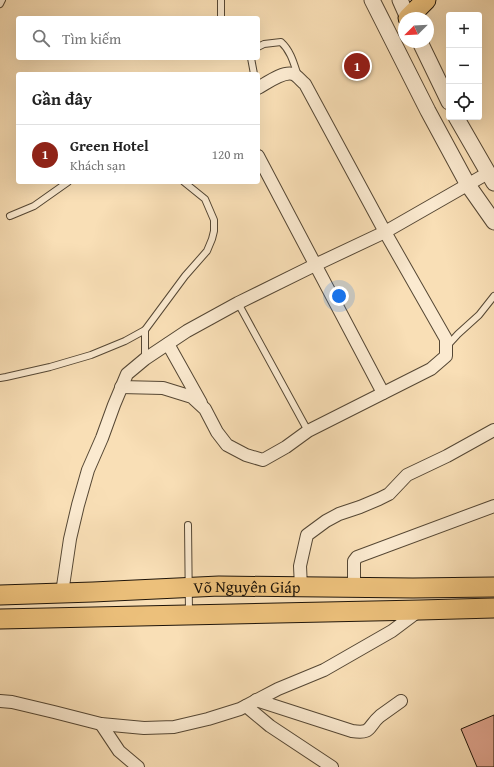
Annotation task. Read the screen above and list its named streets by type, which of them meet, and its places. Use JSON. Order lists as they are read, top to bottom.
{
  "streets": {
    "main road": ["Võ Nguyên Giáp"]
  },
  "north": "bottom left",
  "page": {
    "map_buttons": ["+", "−"],
    "search": "Tìm kiếm",
    "pins": "1",
    "heading": "Gần đây",
    "list": [
      {
        "mark": "1",
        "name": "Green Hotel",
        "note": "Khách sạn",
        "value": "120 m"
      }
    ]
  }
}
